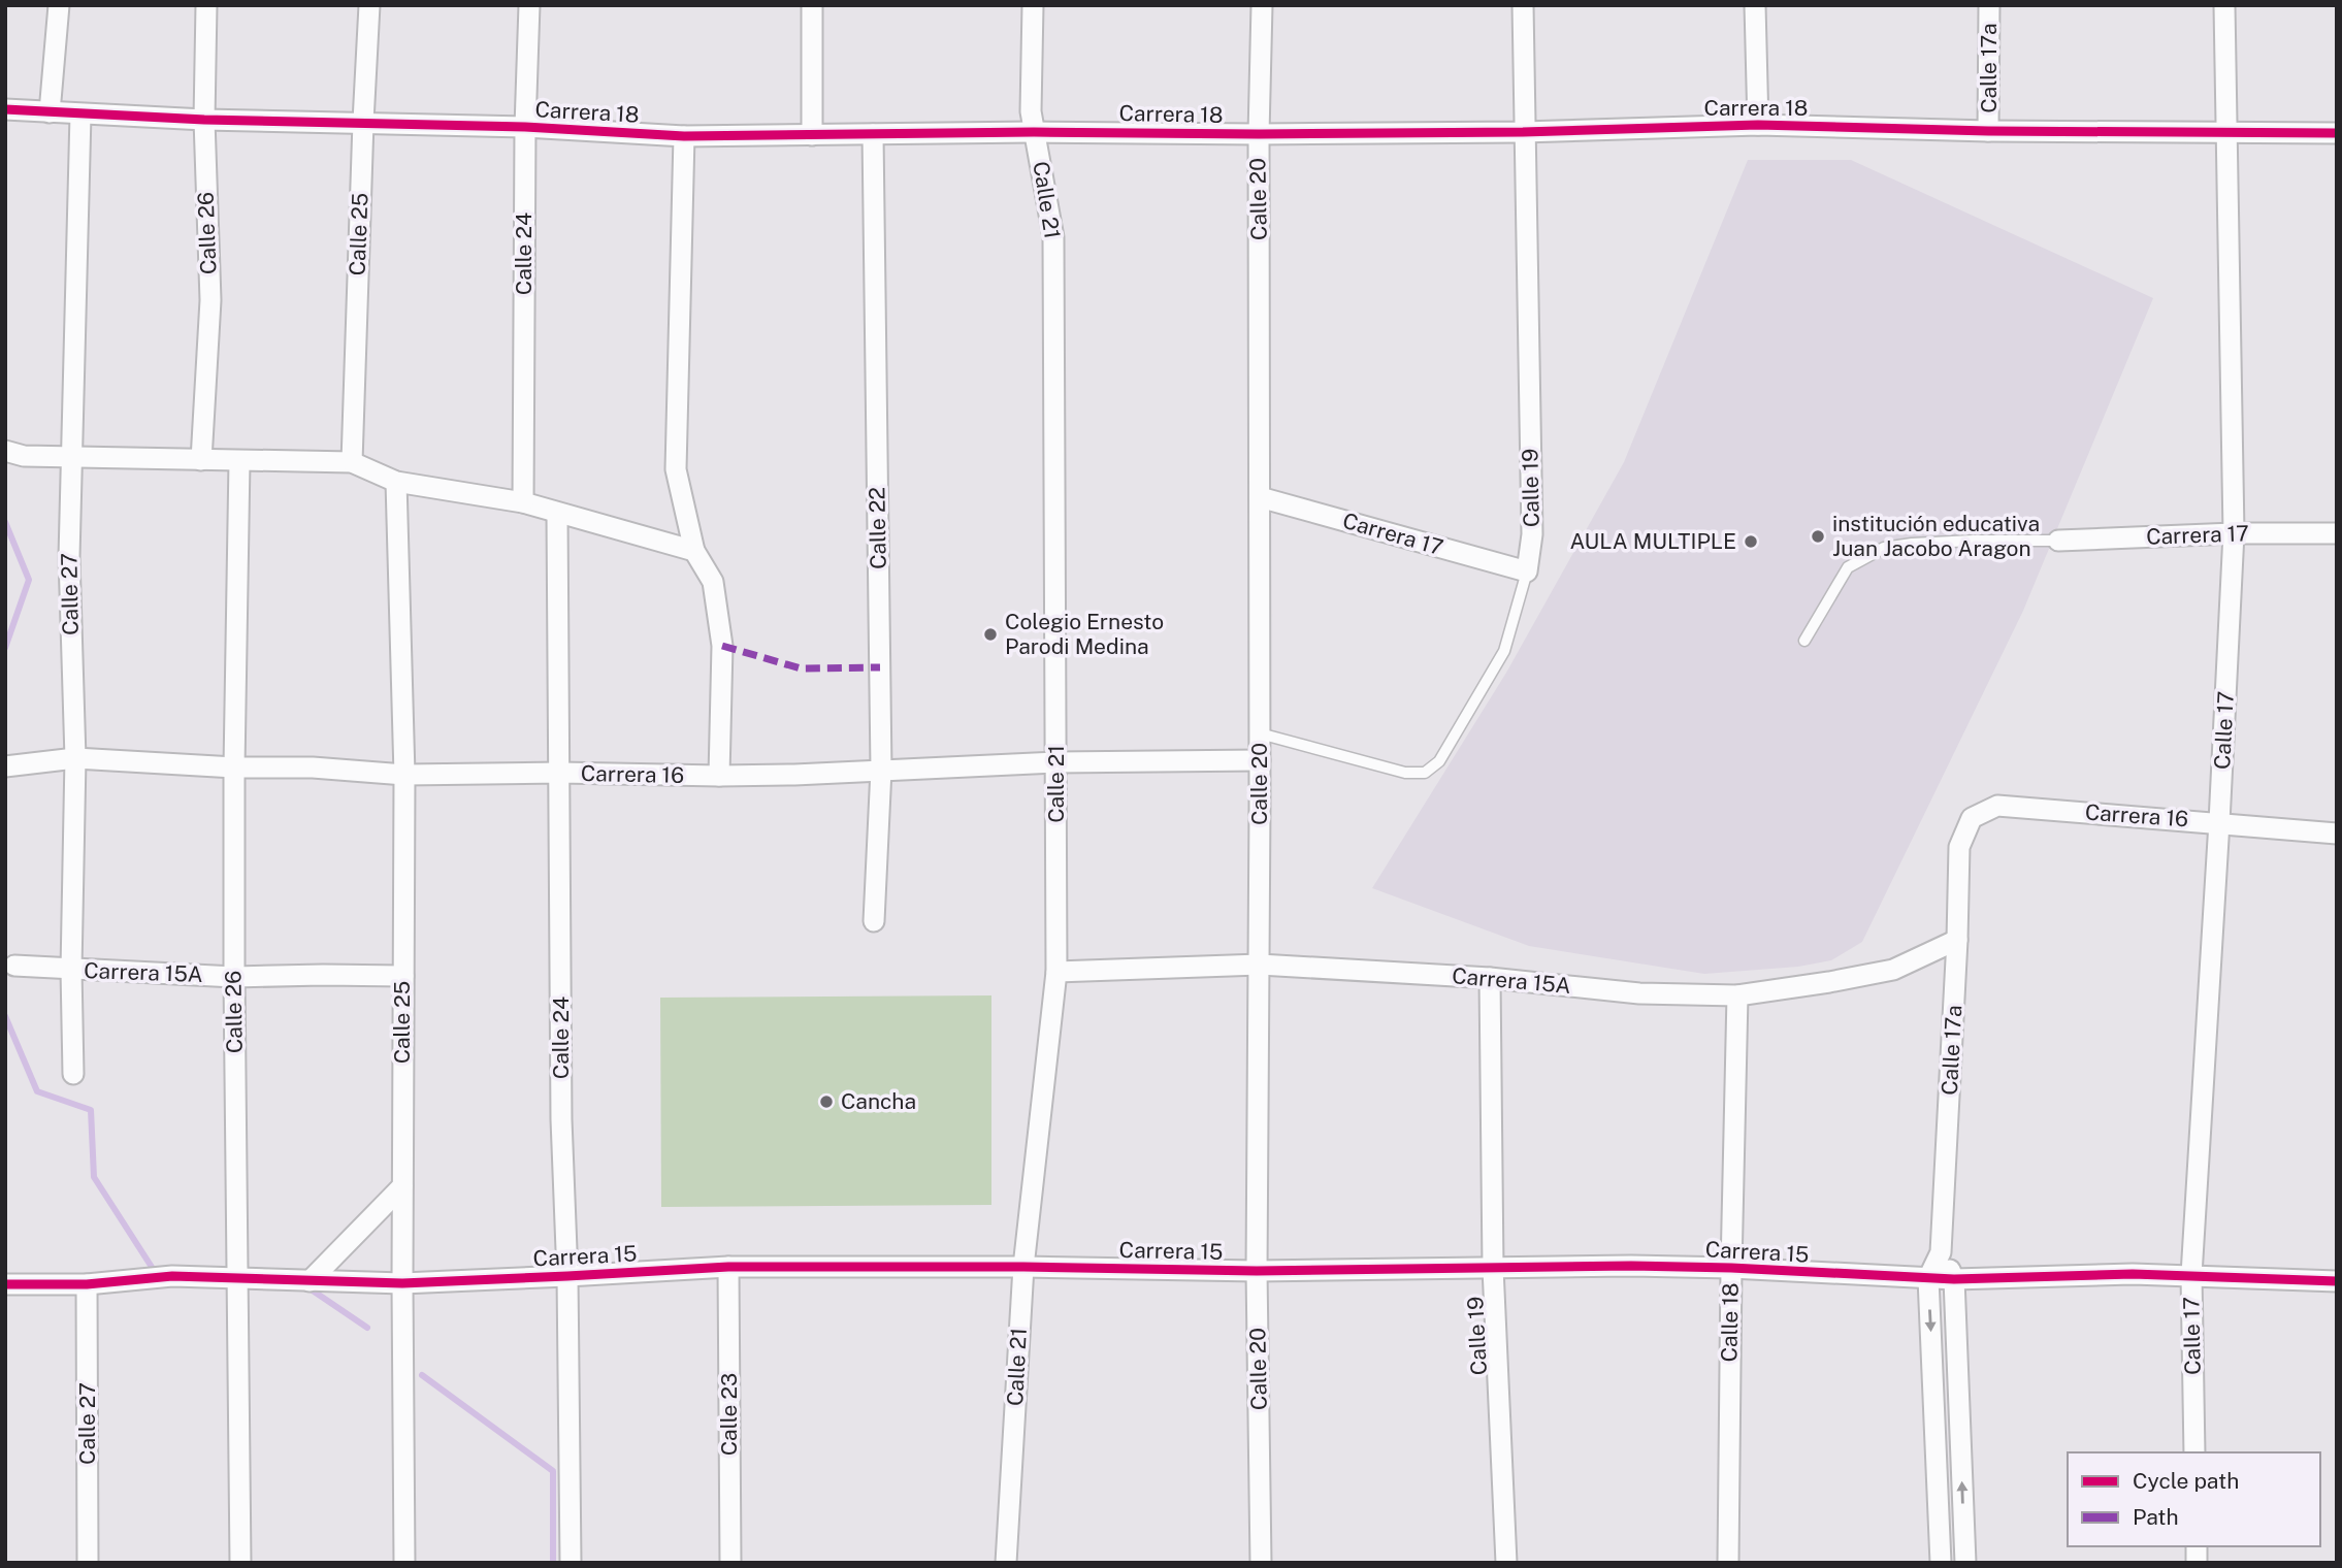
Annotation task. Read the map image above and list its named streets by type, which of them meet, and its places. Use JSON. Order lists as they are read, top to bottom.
{
  "streets": {
    "street": [
      "Calle 17a",
      "Carrera 18",
      "Calle 20",
      "Calle 21",
      "Calle 26",
      "Calle 25",
      "Calle 24",
      "Calle 19",
      "Calle 22",
      "Carrera 17",
      "Calle 27",
      "Calle 17",
      "Carrera 16",
      "Carrera 15A",
      "Carrera 15",
      "Calle 18",
      "Calle 23"
    ]
  },
  "crossings": [
    ["Calle 17a", "Carrera 18"],
    ["Calle 17a", "Carrera 16"],
    ["Calle 17a", "Carrera 15A"],
    ["Calle 17a", "Carrera 15"],
    ["Carrera 18", "Calle 20"],
    ["Carrera 18", "Calle 21"],
    ["Carrera 18", "Calle 26"],
    ["Carrera 18", "Calle 25"],
    ["Carrera 18", "Calle 24"],
    ["Carrera 18", "Calle 19"],
    ["Carrera 18", "Calle 22"],
    ["Carrera 18", "Calle 27"],
    ["Carrera 18", "Calle 17"],
    ["Calle 20", "Calle 19"],
    ["Calle 20", "Carrera 17"],
    ["Calle 20", "Carrera 16"],
    ["Calle 20", "Carrera 15A"],
    ["Calle 20", "Carrera 15"],
    ["Calle 21", "Carrera 16"],
    ["Calle 21", "Carrera 15A"],
    ["Calle 21", "Carrera 15"],
    ["Calle 26", "Carrera 16"],
    ["Calle 26", "Carrera 15A"],
    ["Calle 26", "Carrera 15"],
    ["Calle 25", "Carrera 16"],
    ["Calle 25", "Carrera 15A"],
    ["Calle 25", "Carrera 15"],
    ["Calle 24", "Carrera 16"],
    ["Calle 24", "Carrera 15"],
    ["Calle 19", "Carrera 17"],
    ["Calle 19", "Carrera 15A"],
    ["Calle 19", "Carrera 15"],
    ["Calle 22", "Carrera 16"],
    ["Carrera 17", "Calle 17"],
    ["Calle 27", "Carrera 16"],
    ["Calle 27", "Carrera 15A"],
    ["Calle 27", "Carrera 15"],
    ["Calle 17", "Carrera 16"],
    ["Calle 17", "Carrera 15"],
    ["Carrera 15A", "Calle 18"],
    ["Carrera 15", "Calle 18"],
    ["Carrera 15", "Calle 23"]
  ],
  "places": [
    "institución educativa Juan Jacobo Aragon",
    "AULA MULTIPLE",
    "Colegio Ernesto Parodi Medina",
    "Cancha"
  ],
  "legend": ["Cycle path", "Path"]
}
